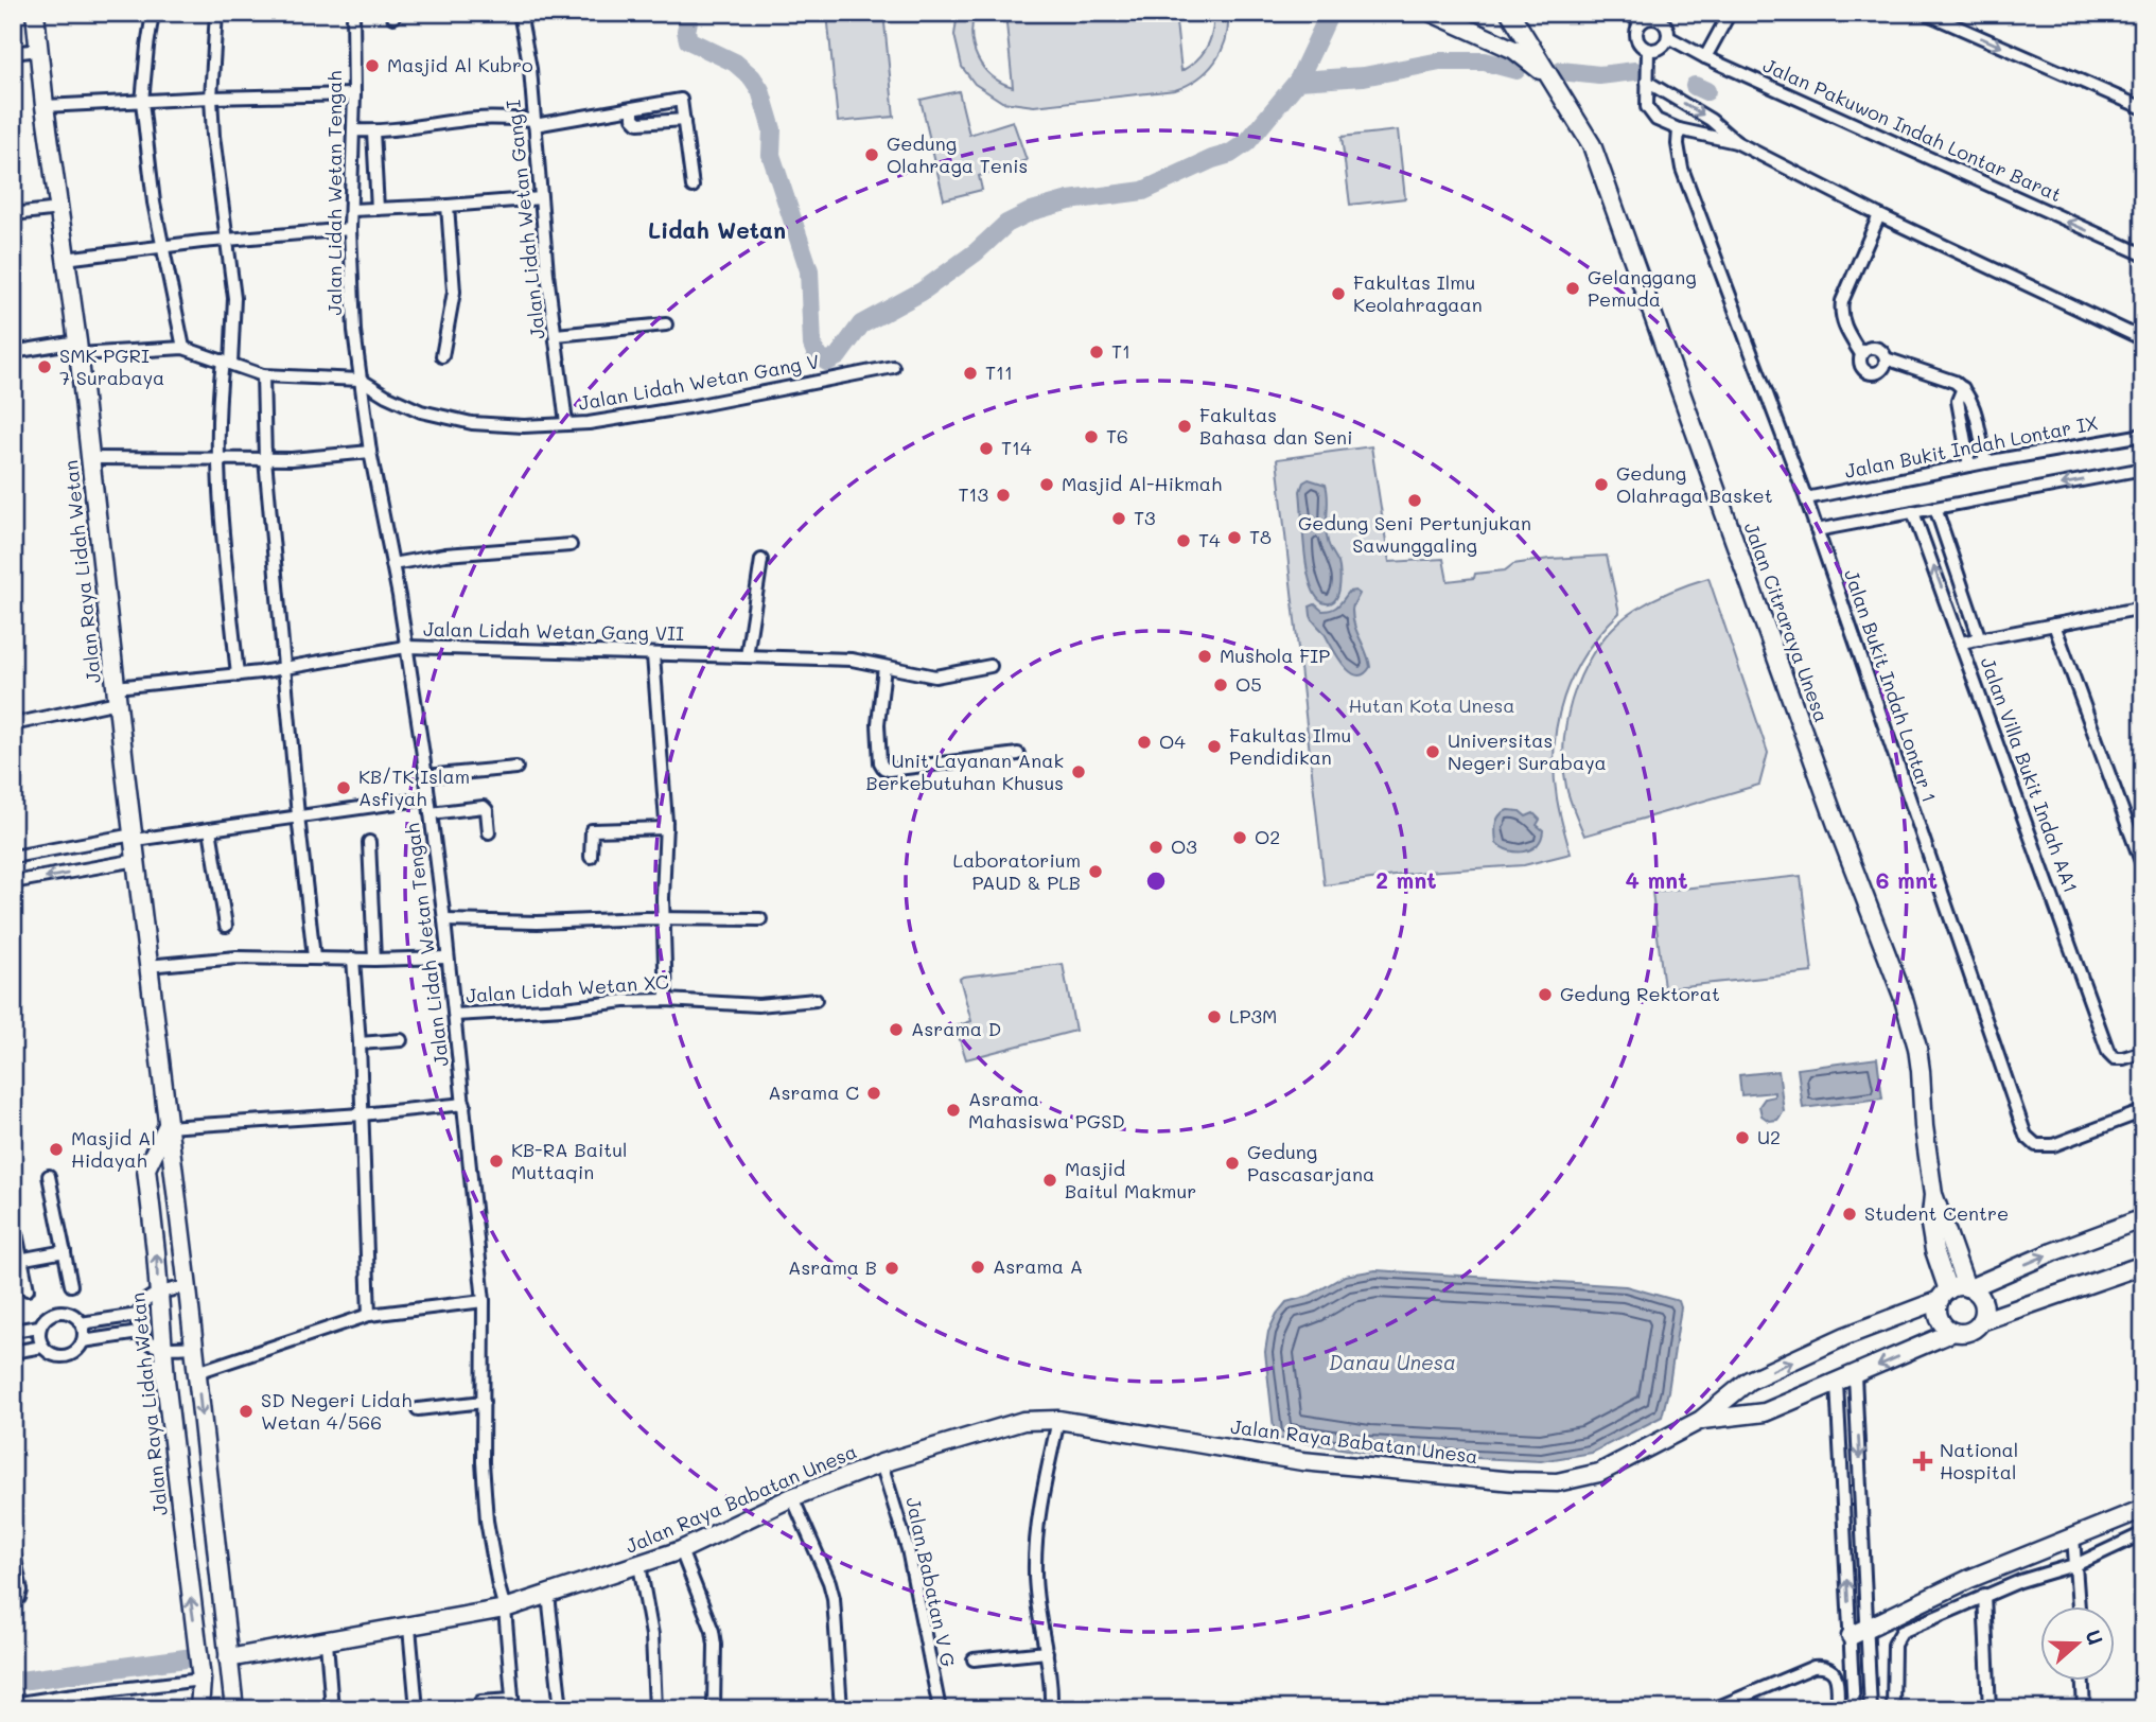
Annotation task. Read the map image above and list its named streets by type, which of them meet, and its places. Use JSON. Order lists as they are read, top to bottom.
{
  "streets": {
    "main road": ["Jalan Raya Lidah Wetan", "Jalan Citraraya Unesa", "Jalan Raya Babatan Unesa"],
    "street": [
      "Jalan Pakuwon Indah Lontar Barat",
      "Jalan Lidah Wetan Tengah",
      "Jalan Lidah Wetan Gang I",
      "Jalan Lidah Wetan Gang V",
      "Jalan Bukit Indah Lontar IX",
      "Jalan Lidah Wetan Gang VII",
      "Jalan Bukit Indah Lontar 1",
      "Jalan Villa Bukit Indah AA1",
      "Jalan Lidah Wetan XC",
      "Jalan Babatan V G"
    ]
  },
  "crossings": [
    ["Jalan Lidah Wetan Tengah", "Jalan Lidah Wetan Gang V"],
    ["Jalan Lidah Wetan Tengah", "Jalan Lidah Wetan Gang VII"],
    ["Jalan Lidah Wetan Tengah", "Jalan Lidah Wetan XC"],
    ["Jalan Lidah Wetan Tengah", "Jalan Raya Babatan Unesa"],
    ["Jalan Lidah Wetan Gang I", "Jalan Lidah Wetan Gang V"],
    ["Jalan Lidah Wetan Gang V", "Jalan Raya Lidah Wetan"],
    ["Jalan Bukit Indah Lontar IX", "Jalan Bukit Indah Lontar 1"],
    ["Jalan Raya Lidah Wetan", "Jalan Lidah Wetan Gang VII"],
    ["Jalan Raya Lidah Wetan", "Jalan Raya Babatan Unesa"],
    ["Jalan Raya Babatan Unesa", "Jalan Babatan V G"]
  ],
  "districts": ["Lidah Wetan"],
  "water": ["Danau Unesa"],
  "parks": ["Hutan Kota Unesa"],
  "places": {
    "other": [
      "Masjid Al Kubro",
      "Gedung Olahraga Tenis",
      "Gelanggang Pemuda",
      "Fakultas Ilmu Keolahragaan",
      "T1",
      "SMK PGRI 7 Surabaya",
      "T11",
      "Fakultas Bahasa dan Seni",
      "T6",
      "T14",
      "Masjid Al-Hikmah",
      "Gedung Olahraga Basket",
      "T13",
      "Gedung Seni Pertunjukan Sawunggaling",
      "T3",
      "T8",
      "T4",
      "Mushola FIP",
      "O5",
      "O4",
      "Fakultas Ilmu Pendidikan",
      "Universitas Negeri Surabaya",
      "Unit Layanan Anak Berkebutuhan Khusus",
      "KB/TK Islam Asfiyah",
      "O2",
      "O3",
      "Laboratorium PAUD & PLB",
      "Gedung Rektorat",
      "LP3M",
      "Asrama D",
      "Asrama C",
      "Asrama Mahasiswa PGSD",
      "U2",
      "Masjid Al Hidayah",
      "KB-RA Baitul Muttaqin",
      "Gedung Pascasarjana",
      "Masjid Baitul Makmur",
      "Student Centre",
      "Asrama A",
      "Asrama B",
      "SD Negeri Lidah Wetan 4/566"
    ],
    "health": ["National Hospital"]
  },
  "north": "right",
  "rings": ["2 mnt", "4 mnt", "6 mnt"]
}
